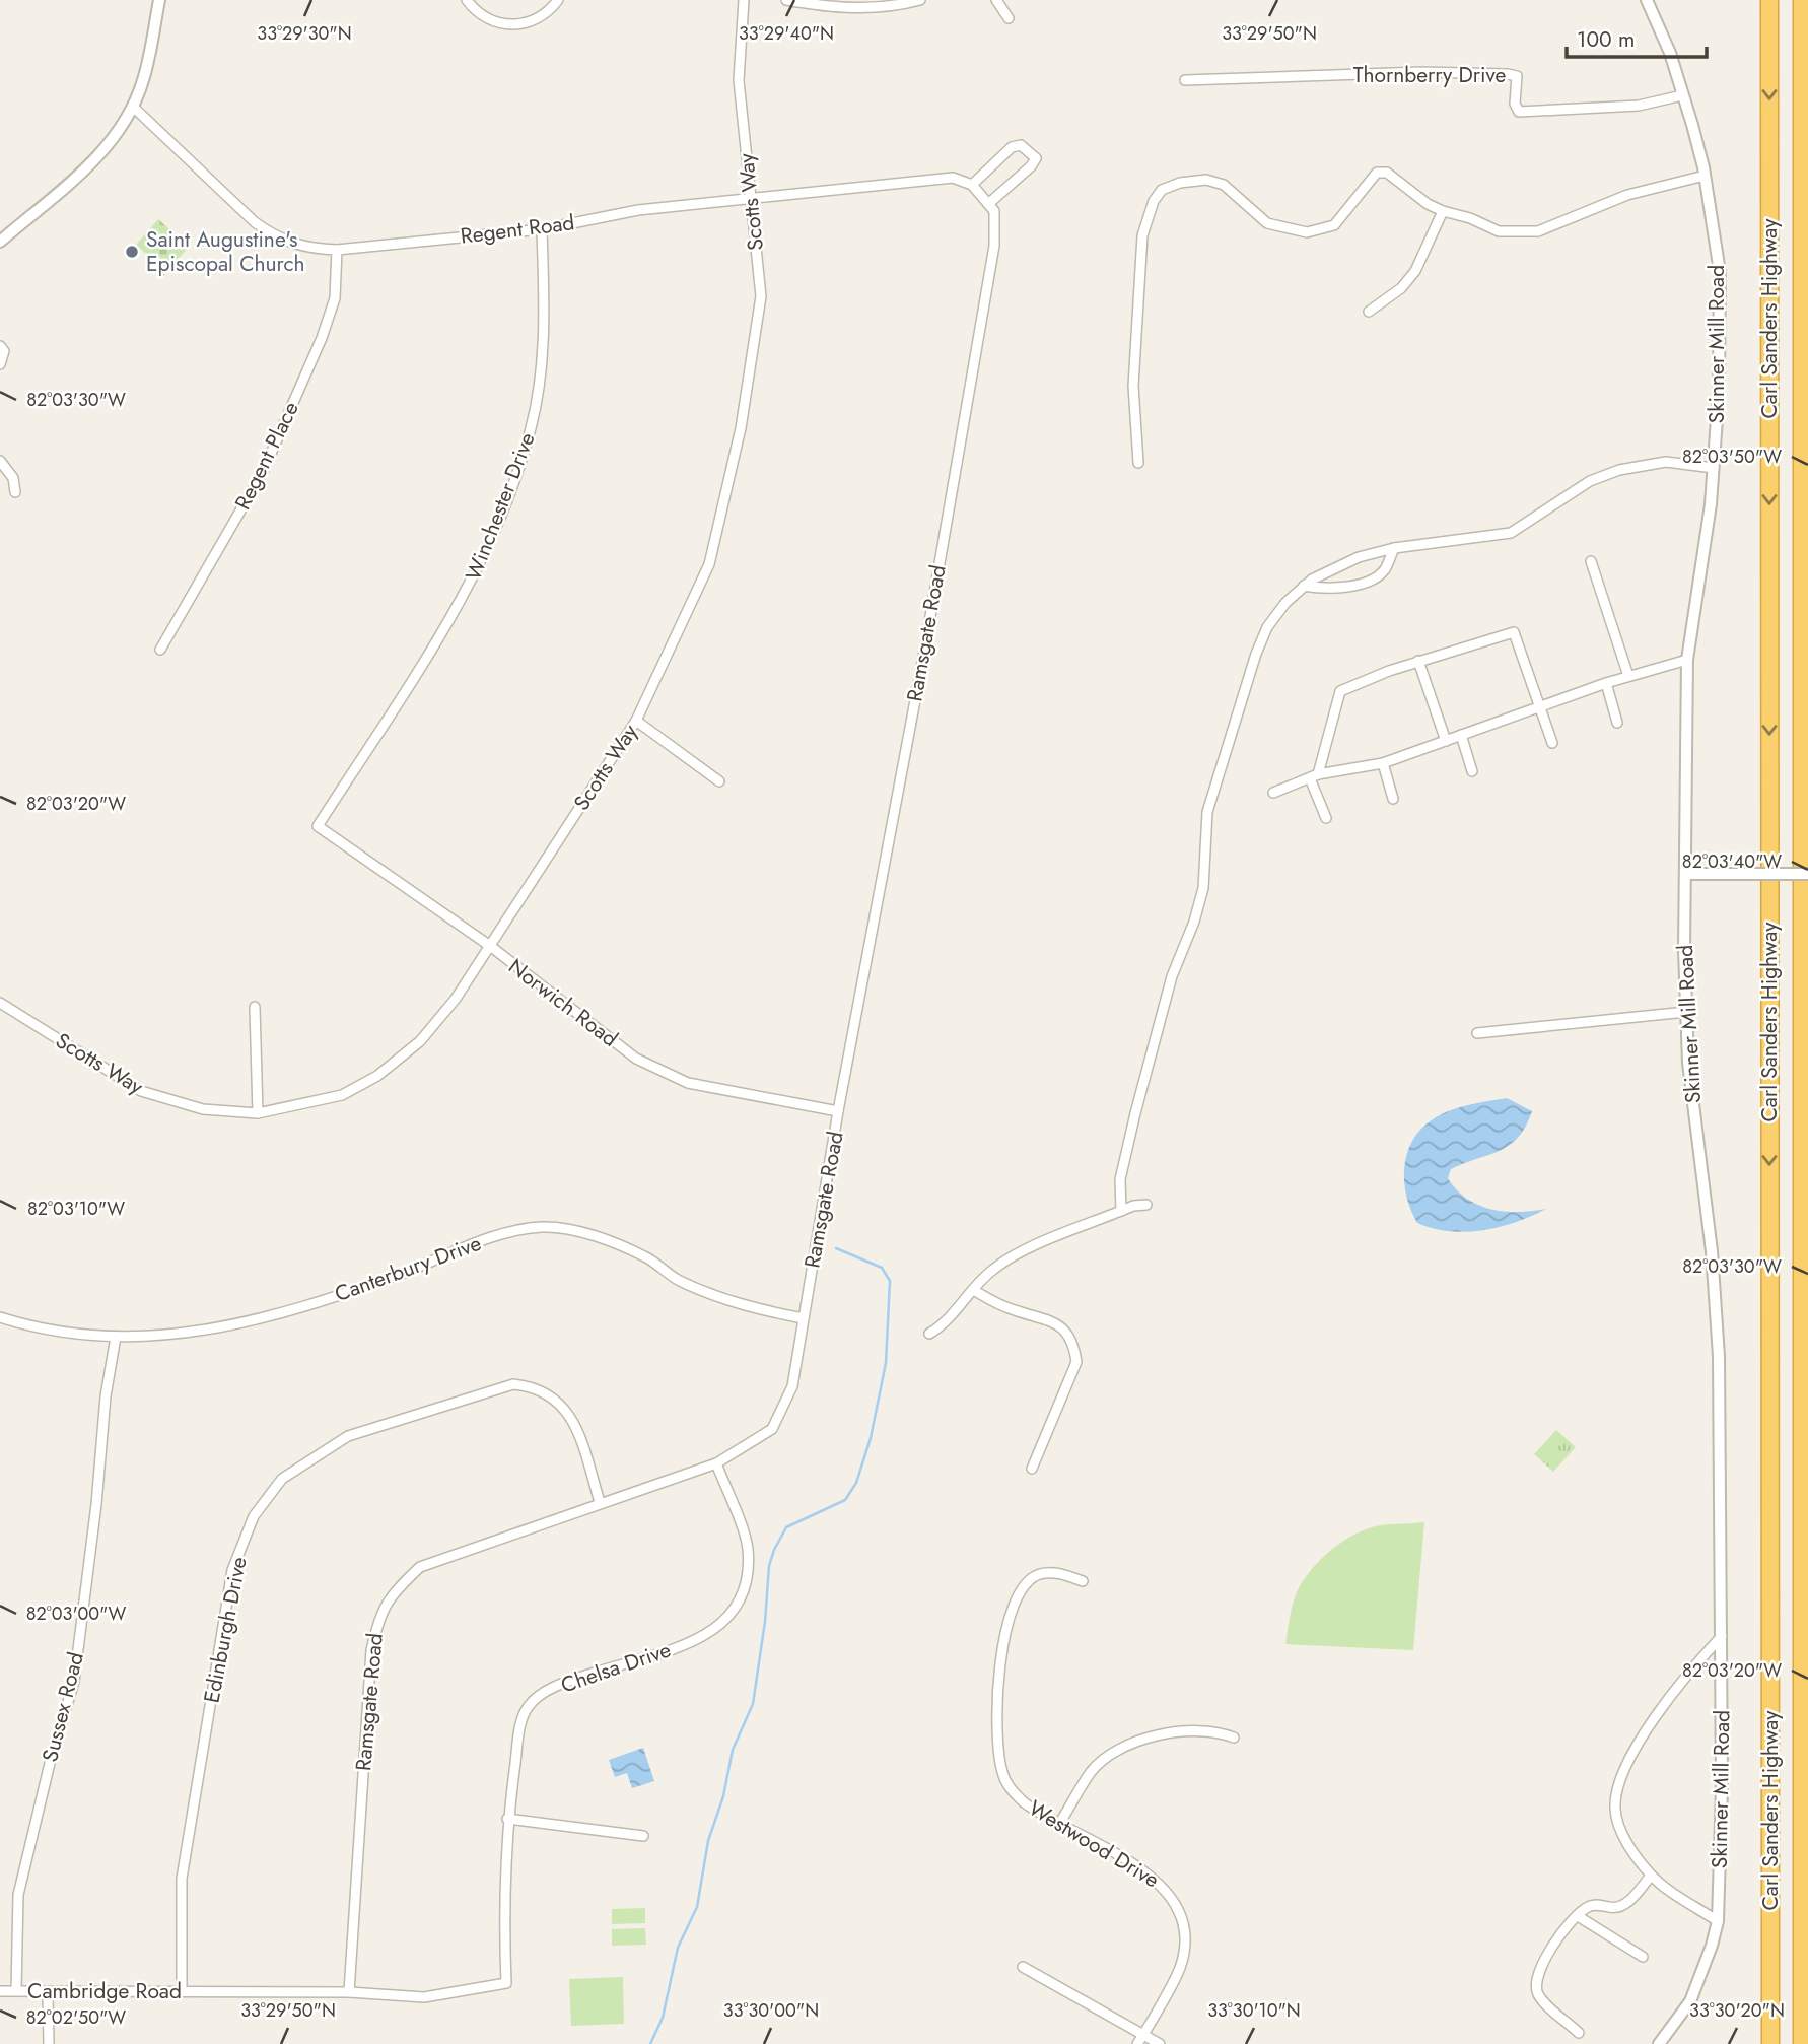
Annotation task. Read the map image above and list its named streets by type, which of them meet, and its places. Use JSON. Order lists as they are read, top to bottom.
{
  "streets": {
    "highway": ["Carl Sanders Highway"],
    "street": [
      "Thornberry Drive",
      "Scotts Way",
      "Regent Road",
      "Skinner Mill Road",
      "Regent Place",
      "Winchester Drive",
      "Ramsgate Road",
      "Norwich Road",
      "Canterbury Drive",
      "Edinburgh Drive",
      "Chelsa Drive",
      "Sussex Road",
      "Westwood Drive",
      "Cambridge Road"
    ]
  },
  "crossings": [
    ["Thornberry Drive", "Skinner Mill Road"],
    ["Scotts Way", "Regent Road"],
    ["Scotts Way", "Norwich Road"],
    ["Regent Road", "Regent Place"],
    ["Regent Road", "Winchester Drive"],
    ["Winchester Drive", "Norwich Road"],
    ["Ramsgate Road", "Norwich Road"],
    ["Ramsgate Road", "Canterbury Drive"],
    ["Ramsgate Road", "Edinburgh Drive"],
    ["Ramsgate Road", "Chelsa Drive"],
    ["Ramsgate Road", "Cambridge Road"],
    ["Canterbury Drive", "Sussex Road"],
    ["Edinburgh Drive", "Cambridge Road"],
    ["Chelsa Drive", "Cambridge Road"],
    ["Sussex Road", "Cambridge Road"]
  ],
  "places": ["Saint Augustine's Episcopal Church"],
  "scale_bar": "100 m",
  "coordinates": [
    "33°29'30\"N",
    "33°29'40\"N",
    "33°29'50\"N",
    "82°03'30\"W",
    "82°03'50\"W",
    "82°03'20\"W",
    "82°03'40\"W",
    "82°03'10\"W",
    "82°03'00\"W",
    "33°30'00\"N",
    "33°30'10\"N",
    "33°30'20\"N",
    "82°02'50\"W"
  ]
}
